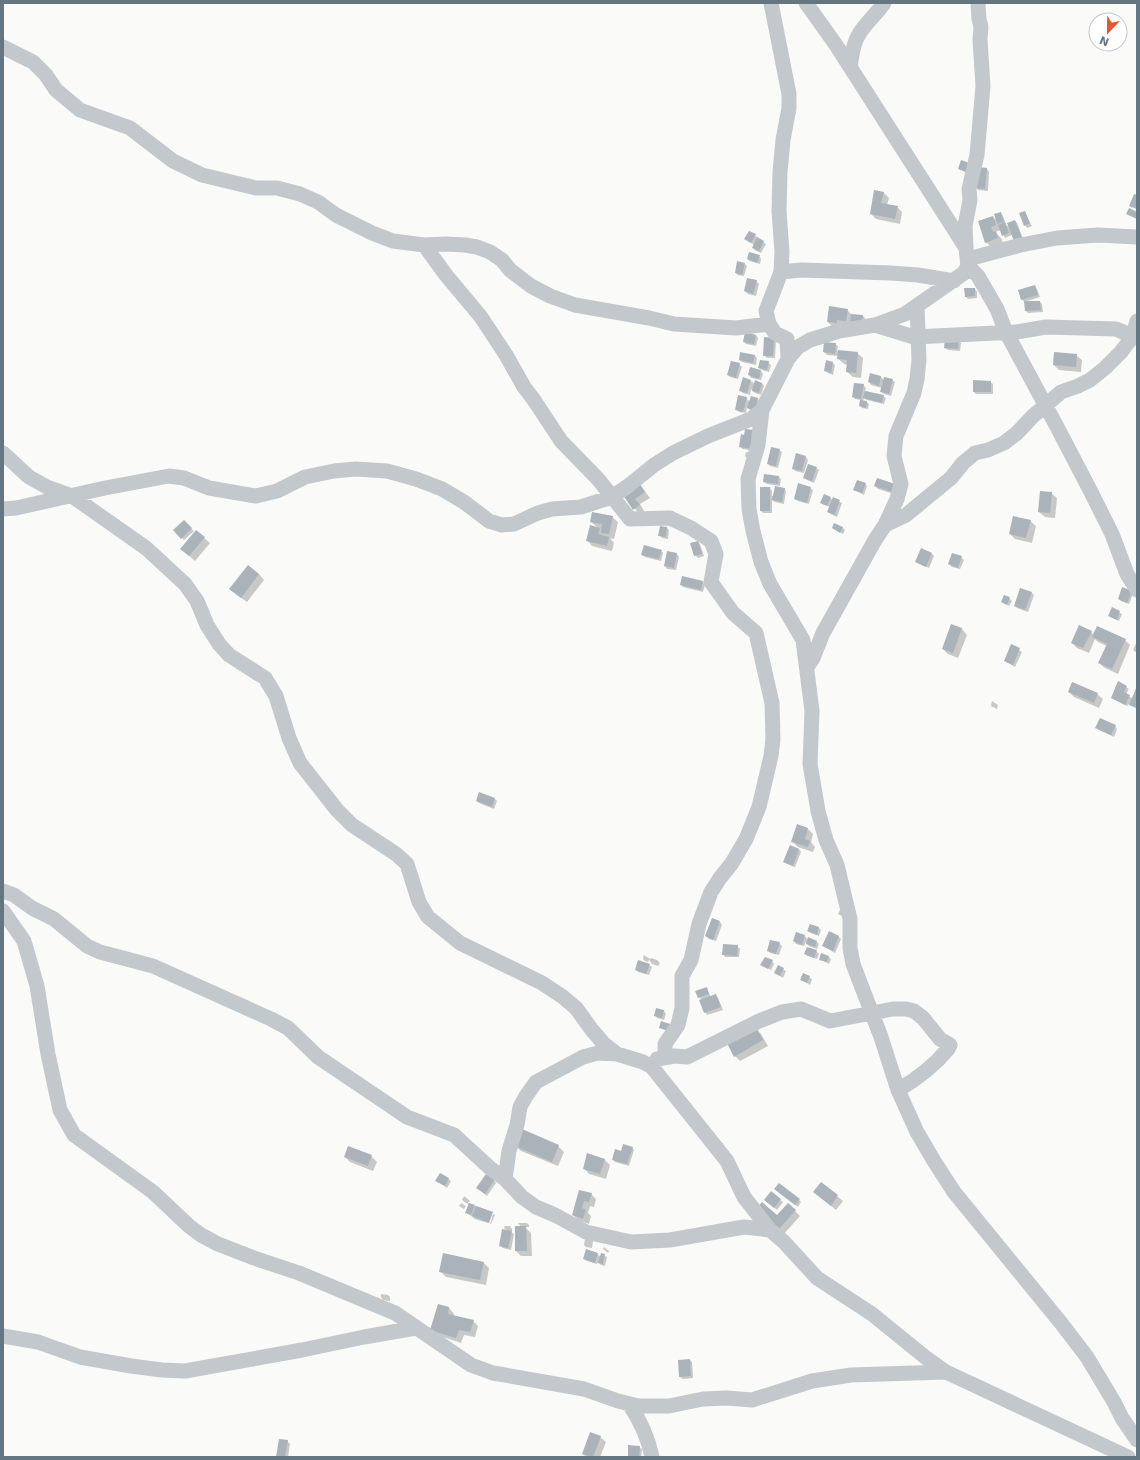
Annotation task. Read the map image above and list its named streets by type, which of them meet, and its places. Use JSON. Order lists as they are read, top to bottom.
{
  "north": "bottom"
}
